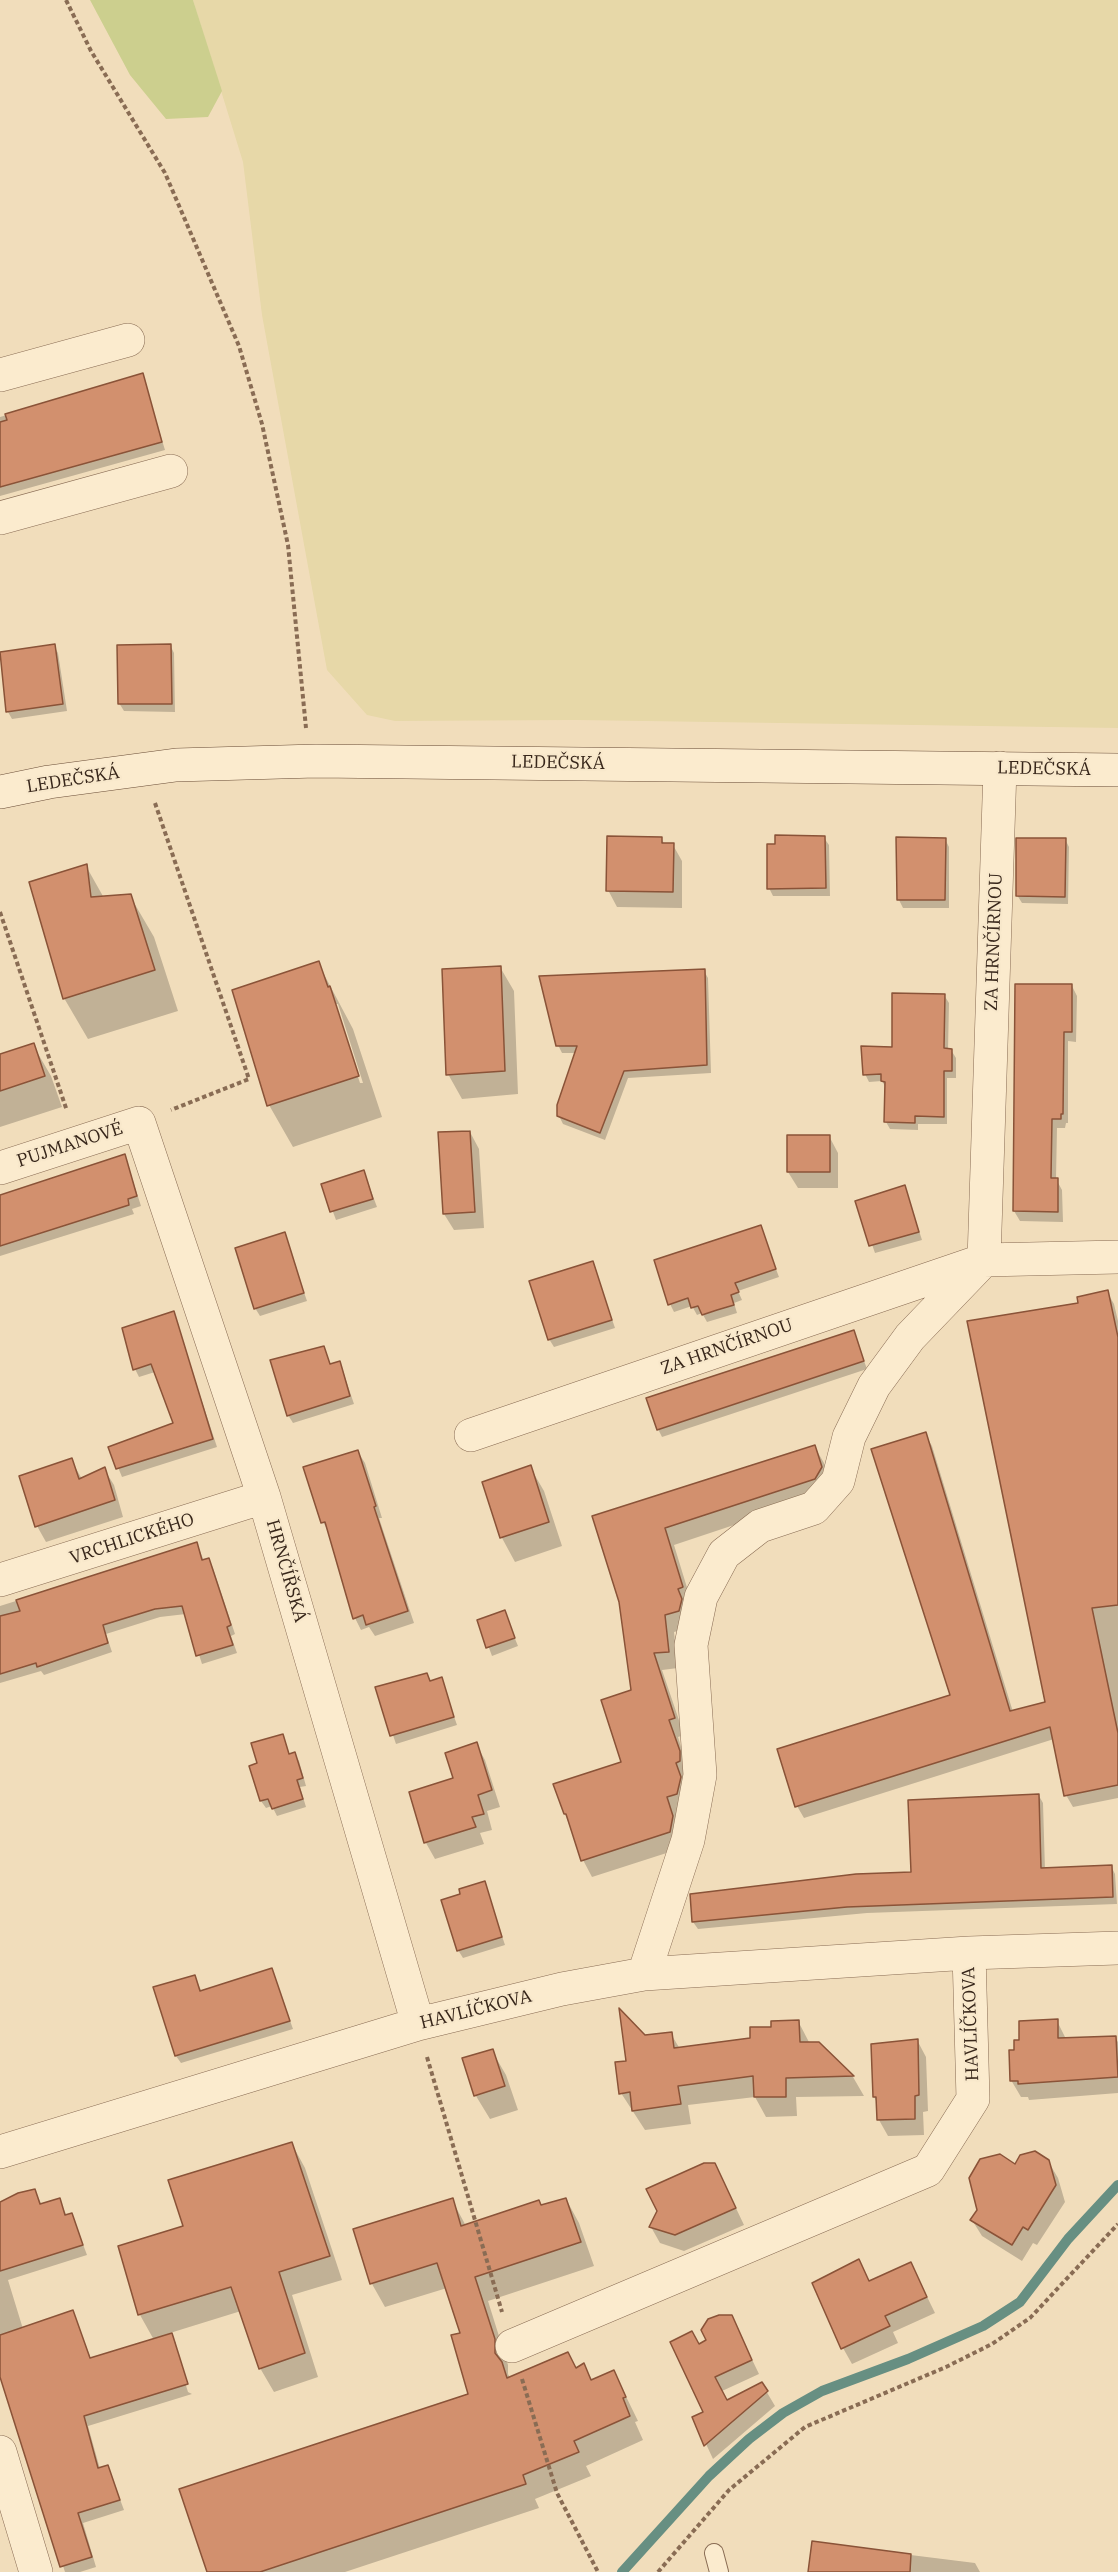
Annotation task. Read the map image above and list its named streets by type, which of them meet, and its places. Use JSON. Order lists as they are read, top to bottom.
{
  "streets": {
    "street": [
      "LEDEČSKÁ",
      "ZA HRNČÍRNOU",
      "PUJMANOVÉ",
      "VRCHLICKÉHO",
      "HRNČÍŘSKÁ",
      "HAVLÍČKOVA"
    ]
  },
  "crossings": [
    ["LEDEČSKÁ", "ZA HRNČÍRNOU"],
    ["PUJMANOVÉ", "HRNČÍŘSKÁ"],
    ["VRCHLICKÉHO", "HRNČÍŘSKÁ"],
    ["HRNČÍŘSKÁ", "HAVLÍČKOVA"]
  ]
}
